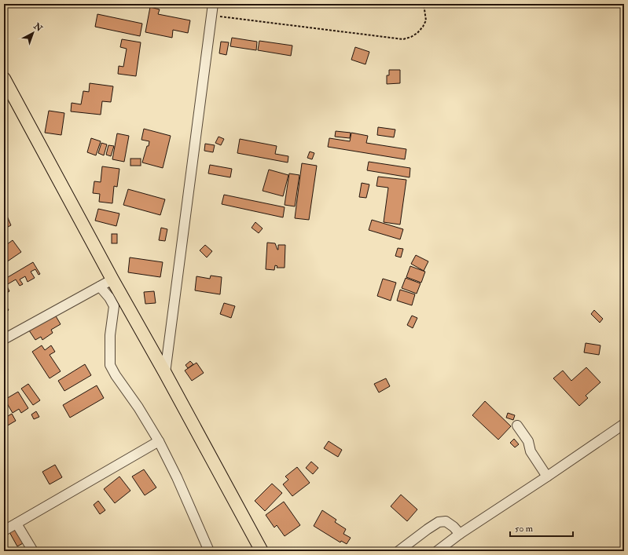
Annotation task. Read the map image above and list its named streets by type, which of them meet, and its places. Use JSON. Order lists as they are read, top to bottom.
{
  "scale_bar": "50 m",
  "north": "top right"
}
